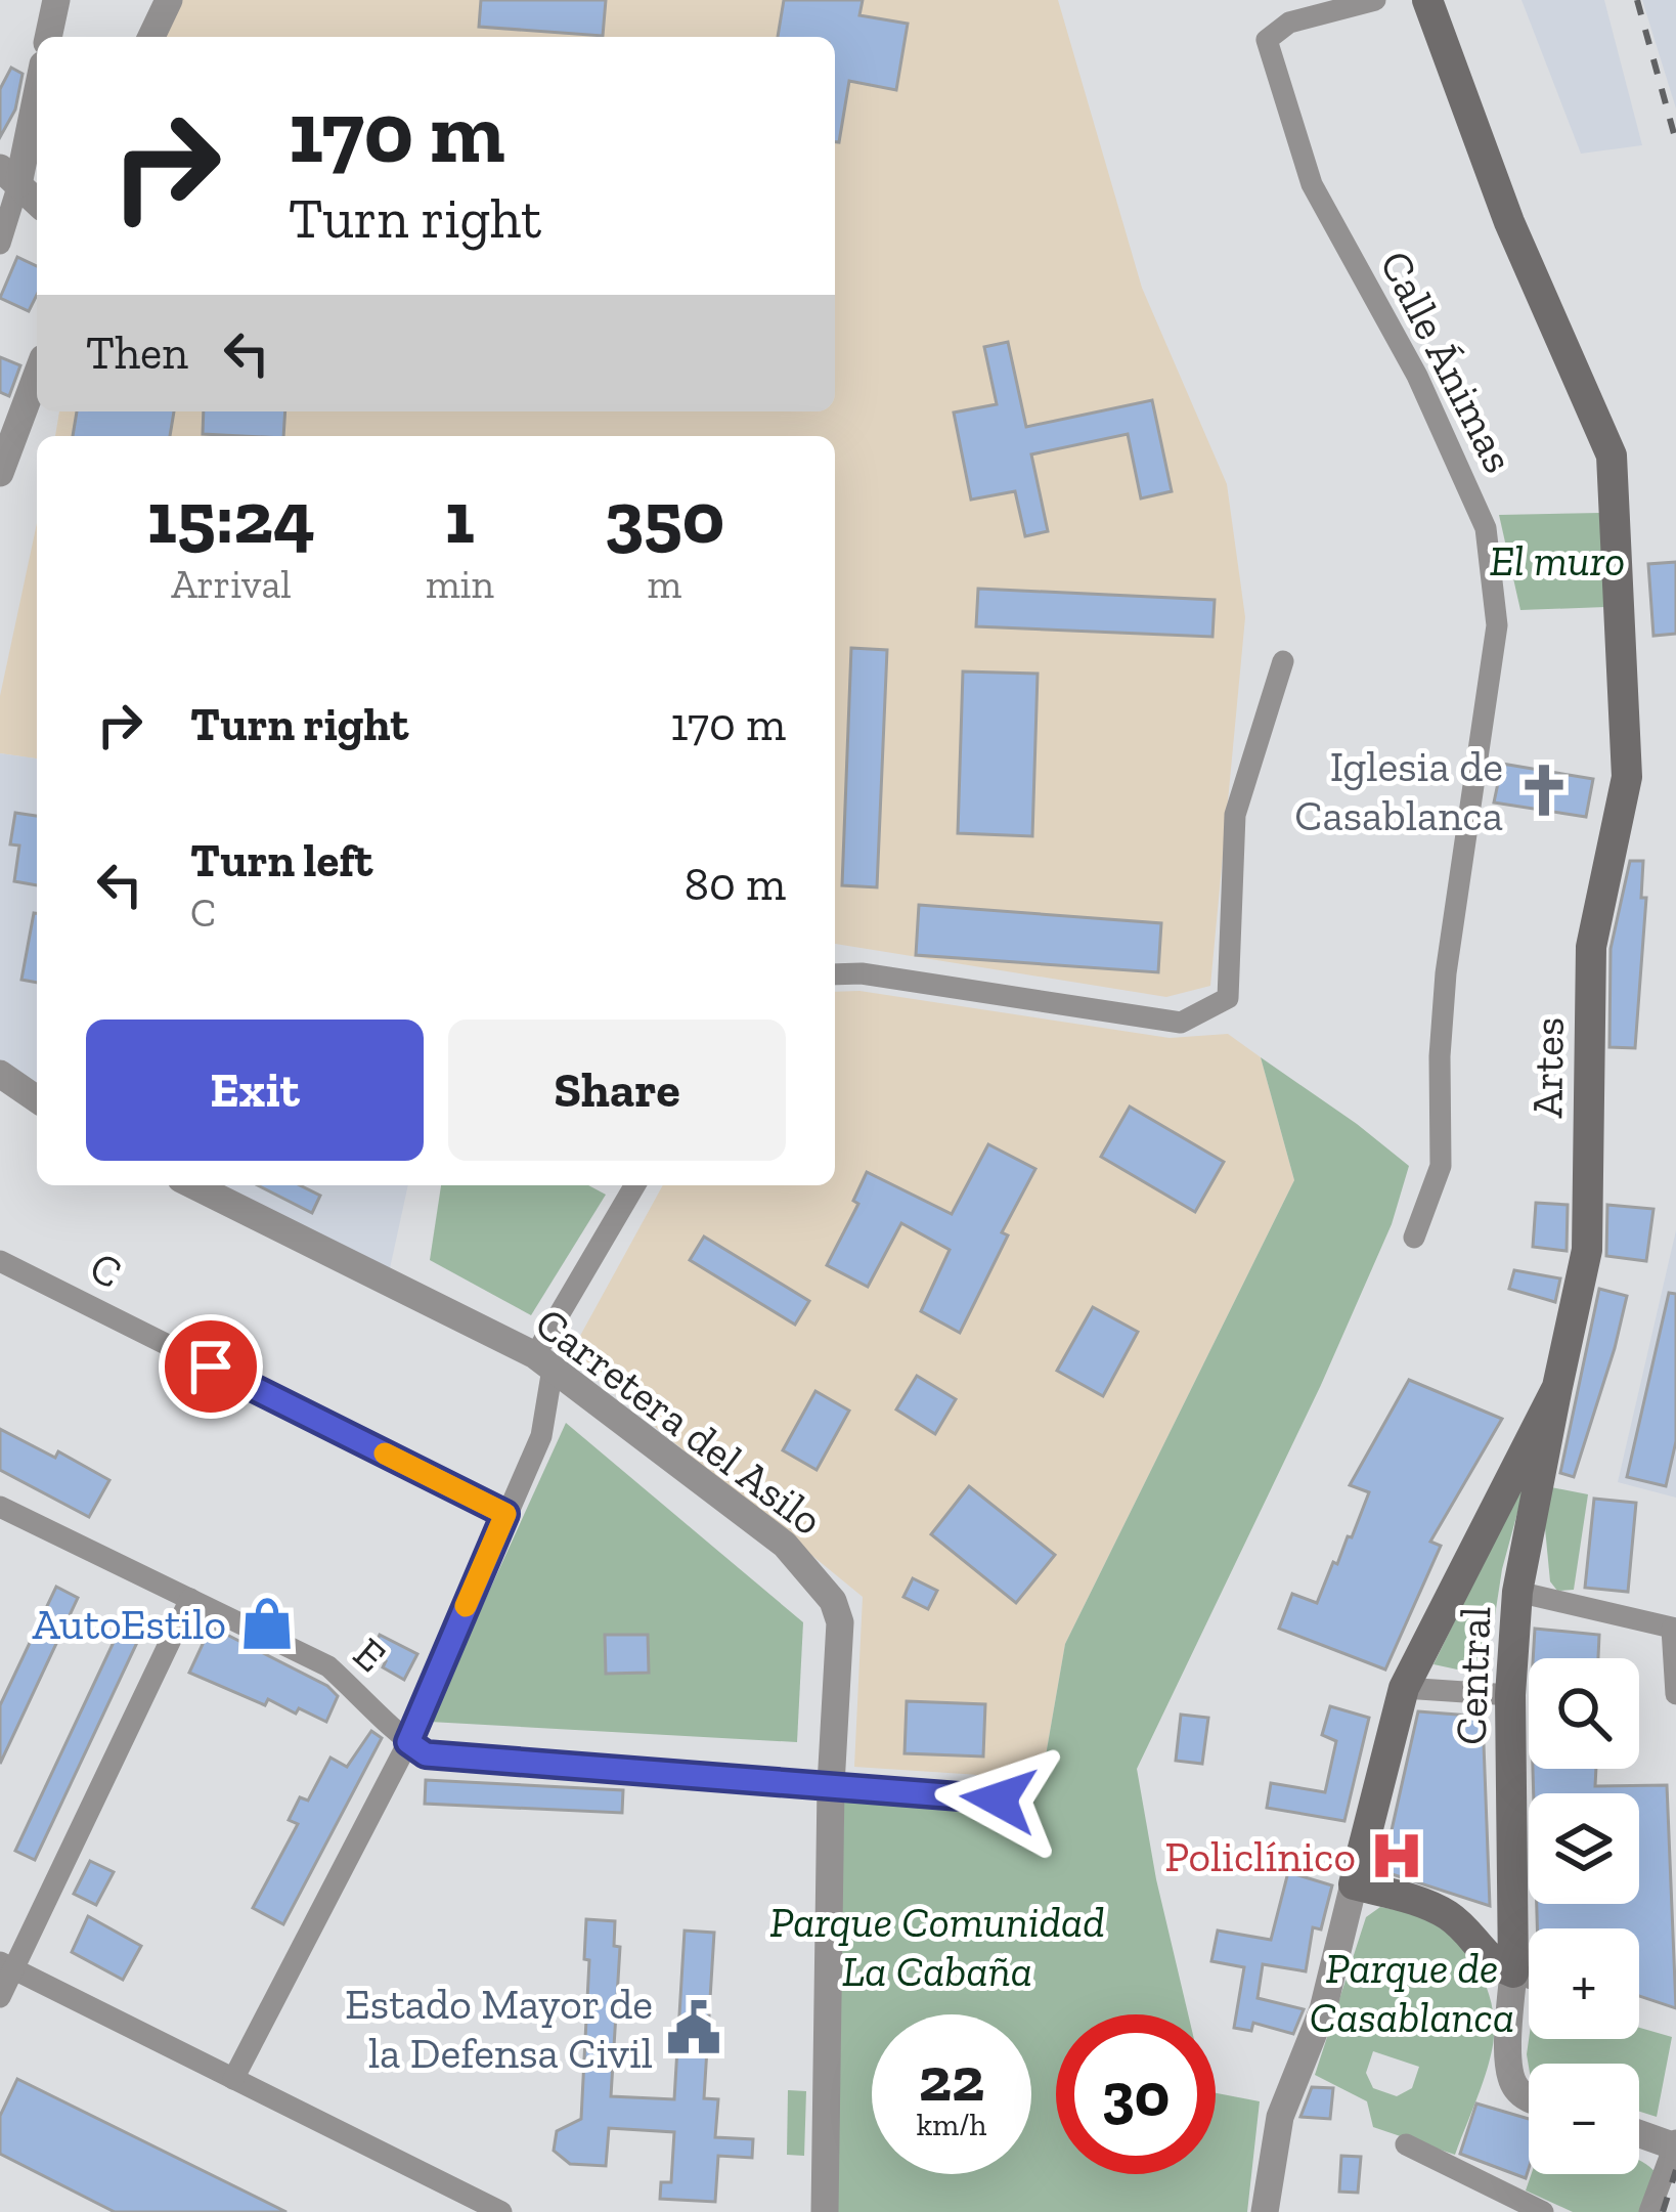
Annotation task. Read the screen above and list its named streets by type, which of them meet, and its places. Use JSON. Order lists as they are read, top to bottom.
{
  "streets": {
    "main road": ["Artes", "Central"],
    "street": [
      "Calle Ánimas",
      "C",
      "Carretera del Asilo",
      "E"
    ]
  },
  "crossings": [
    ["Artes", "Central"],
    ["Carretera del Asilo", "E"]
  ],
  "parks": ["El muro", "Parque Comunidad La Cabaña", "Parque de Casablanca"],
  "places": {
    "church": ["Iglesia de Casablanca"],
    "shop": ["AutoEstilo"],
    "hospital": ["Policlínico"],
    "public building": ["Estado Mayor de la Defensa Civil"]
  },
  "page": {
    "turn": ["170 m", "Turn right"],
    "then": "Then",
    "eta": [
      "15:24",
      "Arrival",
      "1",
      "min",
      "350",
      "m"
    ],
    "list": [
      {
        "name": "Turn right",
        "value": "170 m"
      },
      {
        "name": "Turn left",
        "note": "C",
        "value": "80 m"
      }
    ],
    "buttons": ["Exit", "Share"],
    "map_buttons": ["+", "−"],
    "speed": "22 km/h",
    "limit": "30"
  }
}
